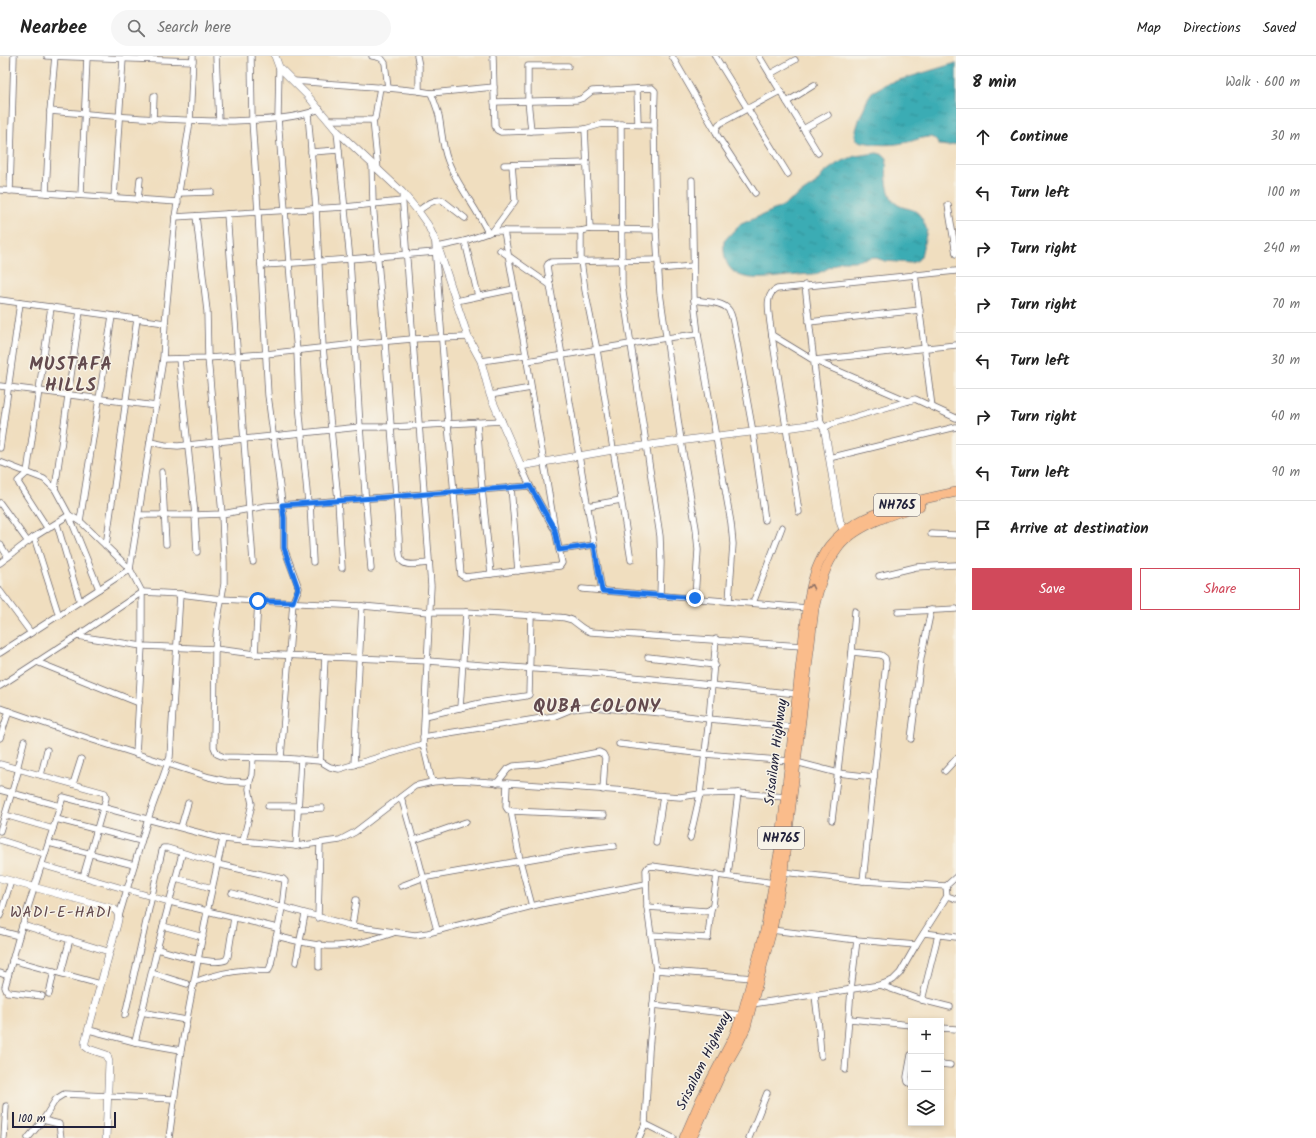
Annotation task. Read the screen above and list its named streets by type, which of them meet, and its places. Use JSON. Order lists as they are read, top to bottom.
{
  "streets": {
    "highway": ["NH765", "Srisailam Highway"]
  },
  "districts": ["MUSTAFA HILLS", "QUBA COLONY", "WADI-E-HADI"],
  "scale_bar": "100 m",
  "page": {
    "header": "Nearbee",
    "search": "Search here",
    "nav": ["Map", "Directions", "Saved"],
    "heading": ["8 min", "Walk · 600 m"],
    "list": [
      ["Continue", "30 m"],
      ["Turn left", "100 m"],
      ["Turn right", "240 m"],
      ["Turn right", "70 m"],
      ["Turn left", "30 m"],
      ["Turn right", "40 m"],
      ["Turn left", "90 m"],
      "Arrive at destination"
    ],
    "buttons": ["Save", "Share"],
    "map_buttons": ["+", "−"],
    "scale": "100 m"
  }
}
